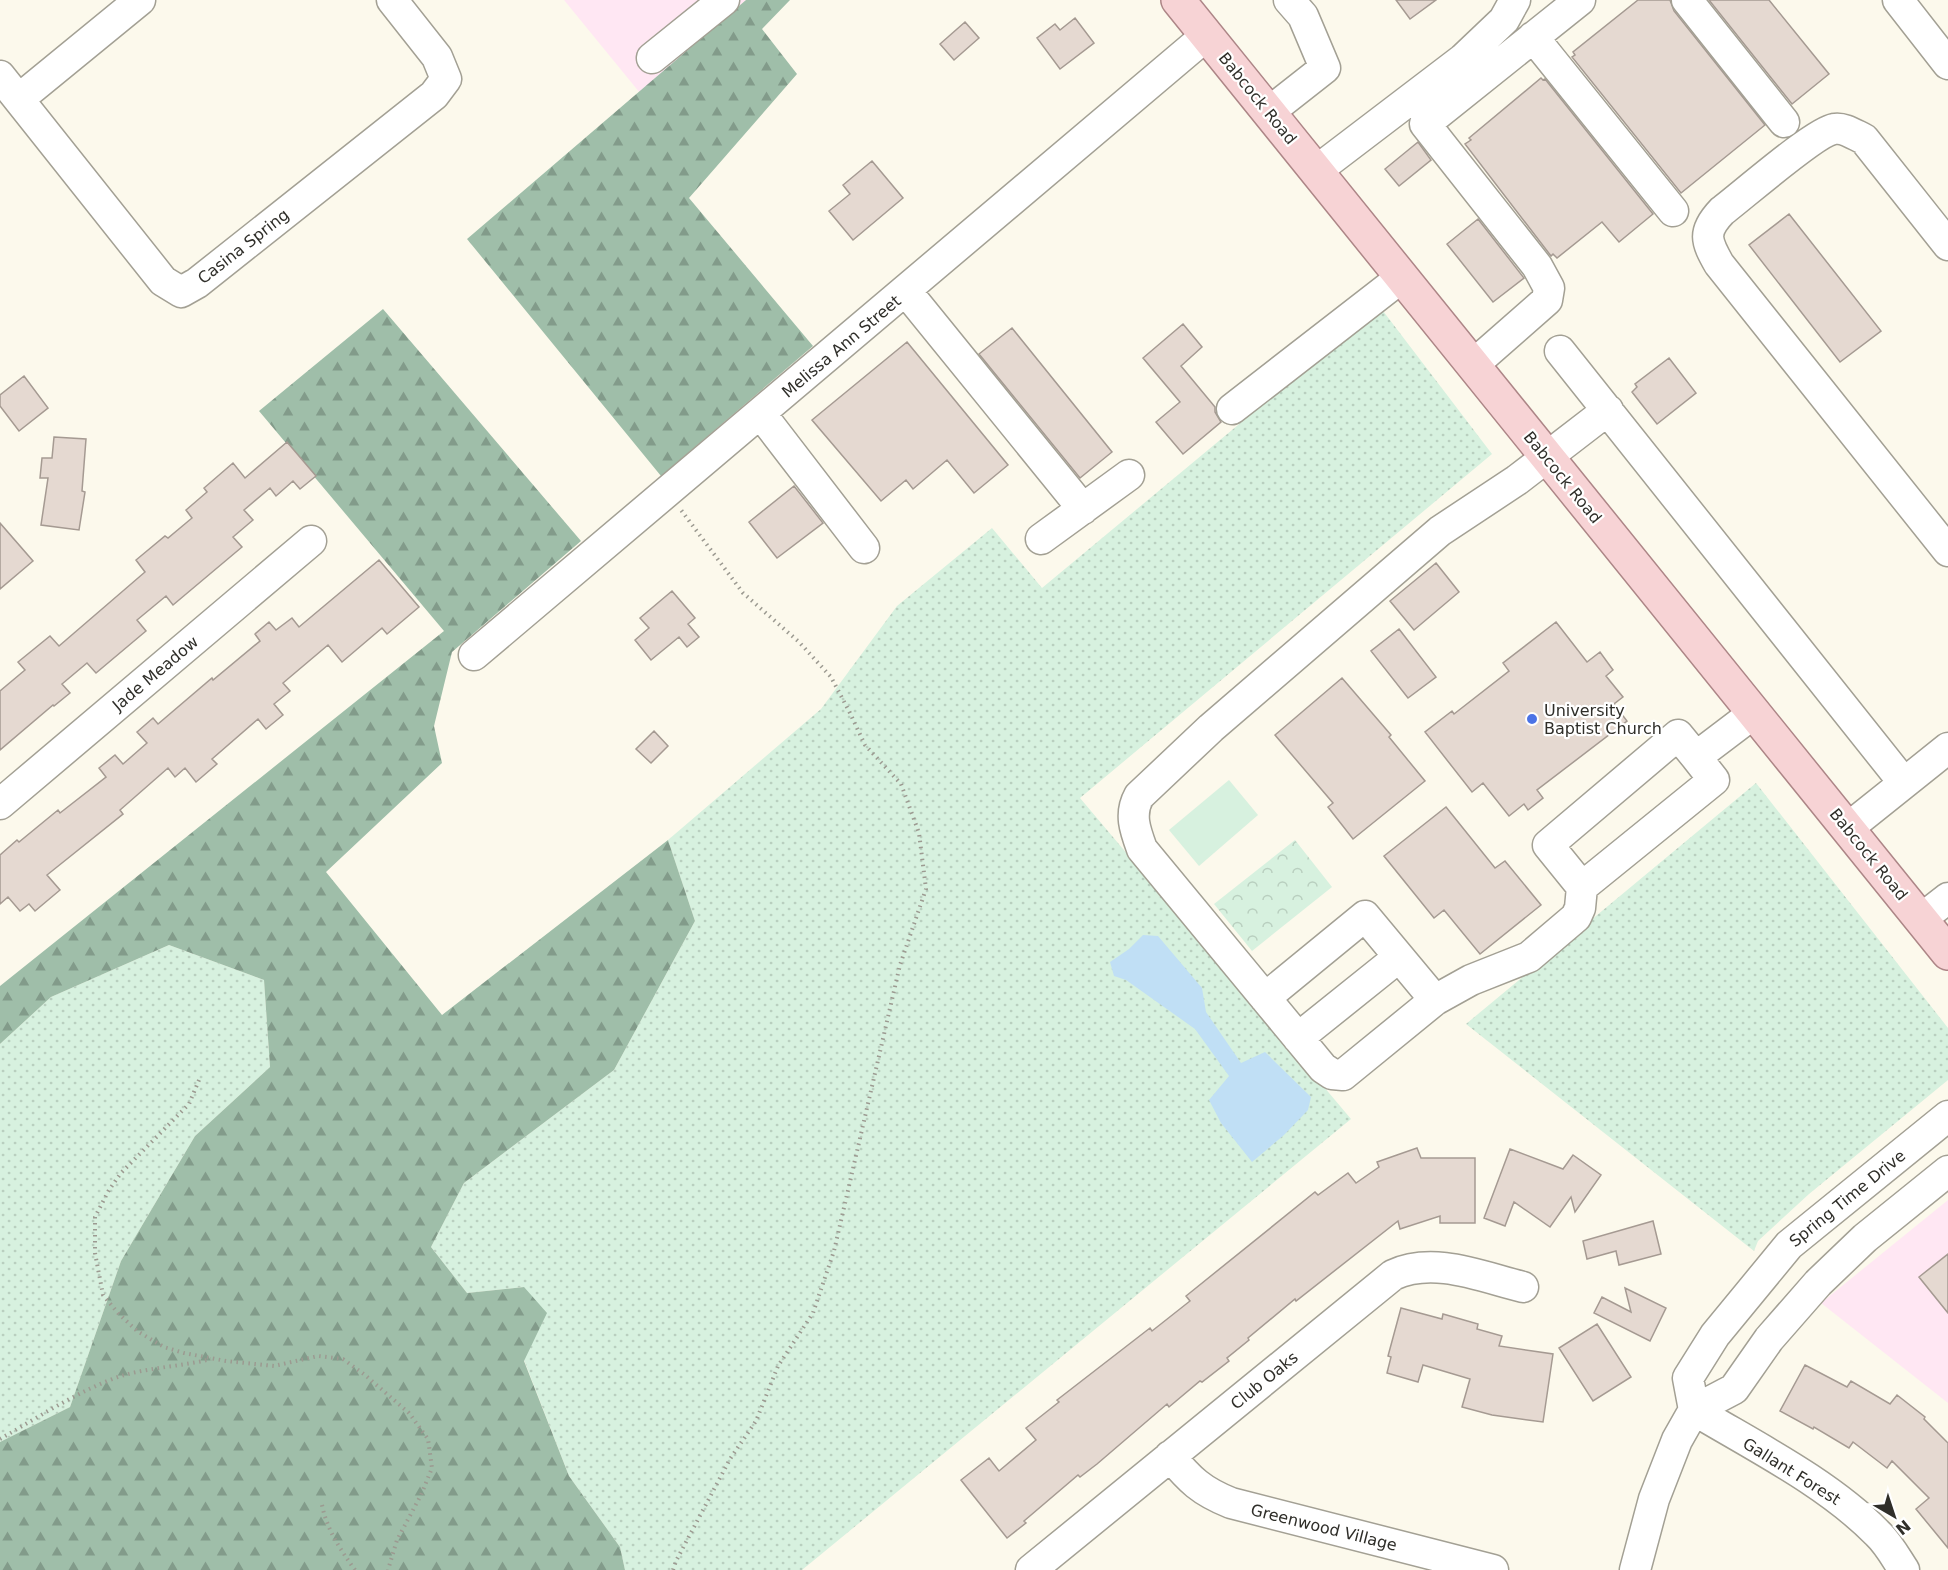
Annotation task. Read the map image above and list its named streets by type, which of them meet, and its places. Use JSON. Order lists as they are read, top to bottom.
{
  "streets": {
    "main road": ["Babcock Road"],
    "street": [
      "Casina Spring",
      "Melissa Ann Street",
      "Jade Meadow",
      "Spring Time Drive",
      "Club Oaks",
      "Gallant Forest",
      "Greenwood Village"
    ]
  },
  "crossings": [
    ["Babcock Road", "Melissa Ann Street"],
    ["Spring Time Drive", "Gallant Forest"],
    ["Club Oaks", "Greenwood Village"]
  ],
  "places": ["University Baptist Church"],
  "north": "bottom right"
}
